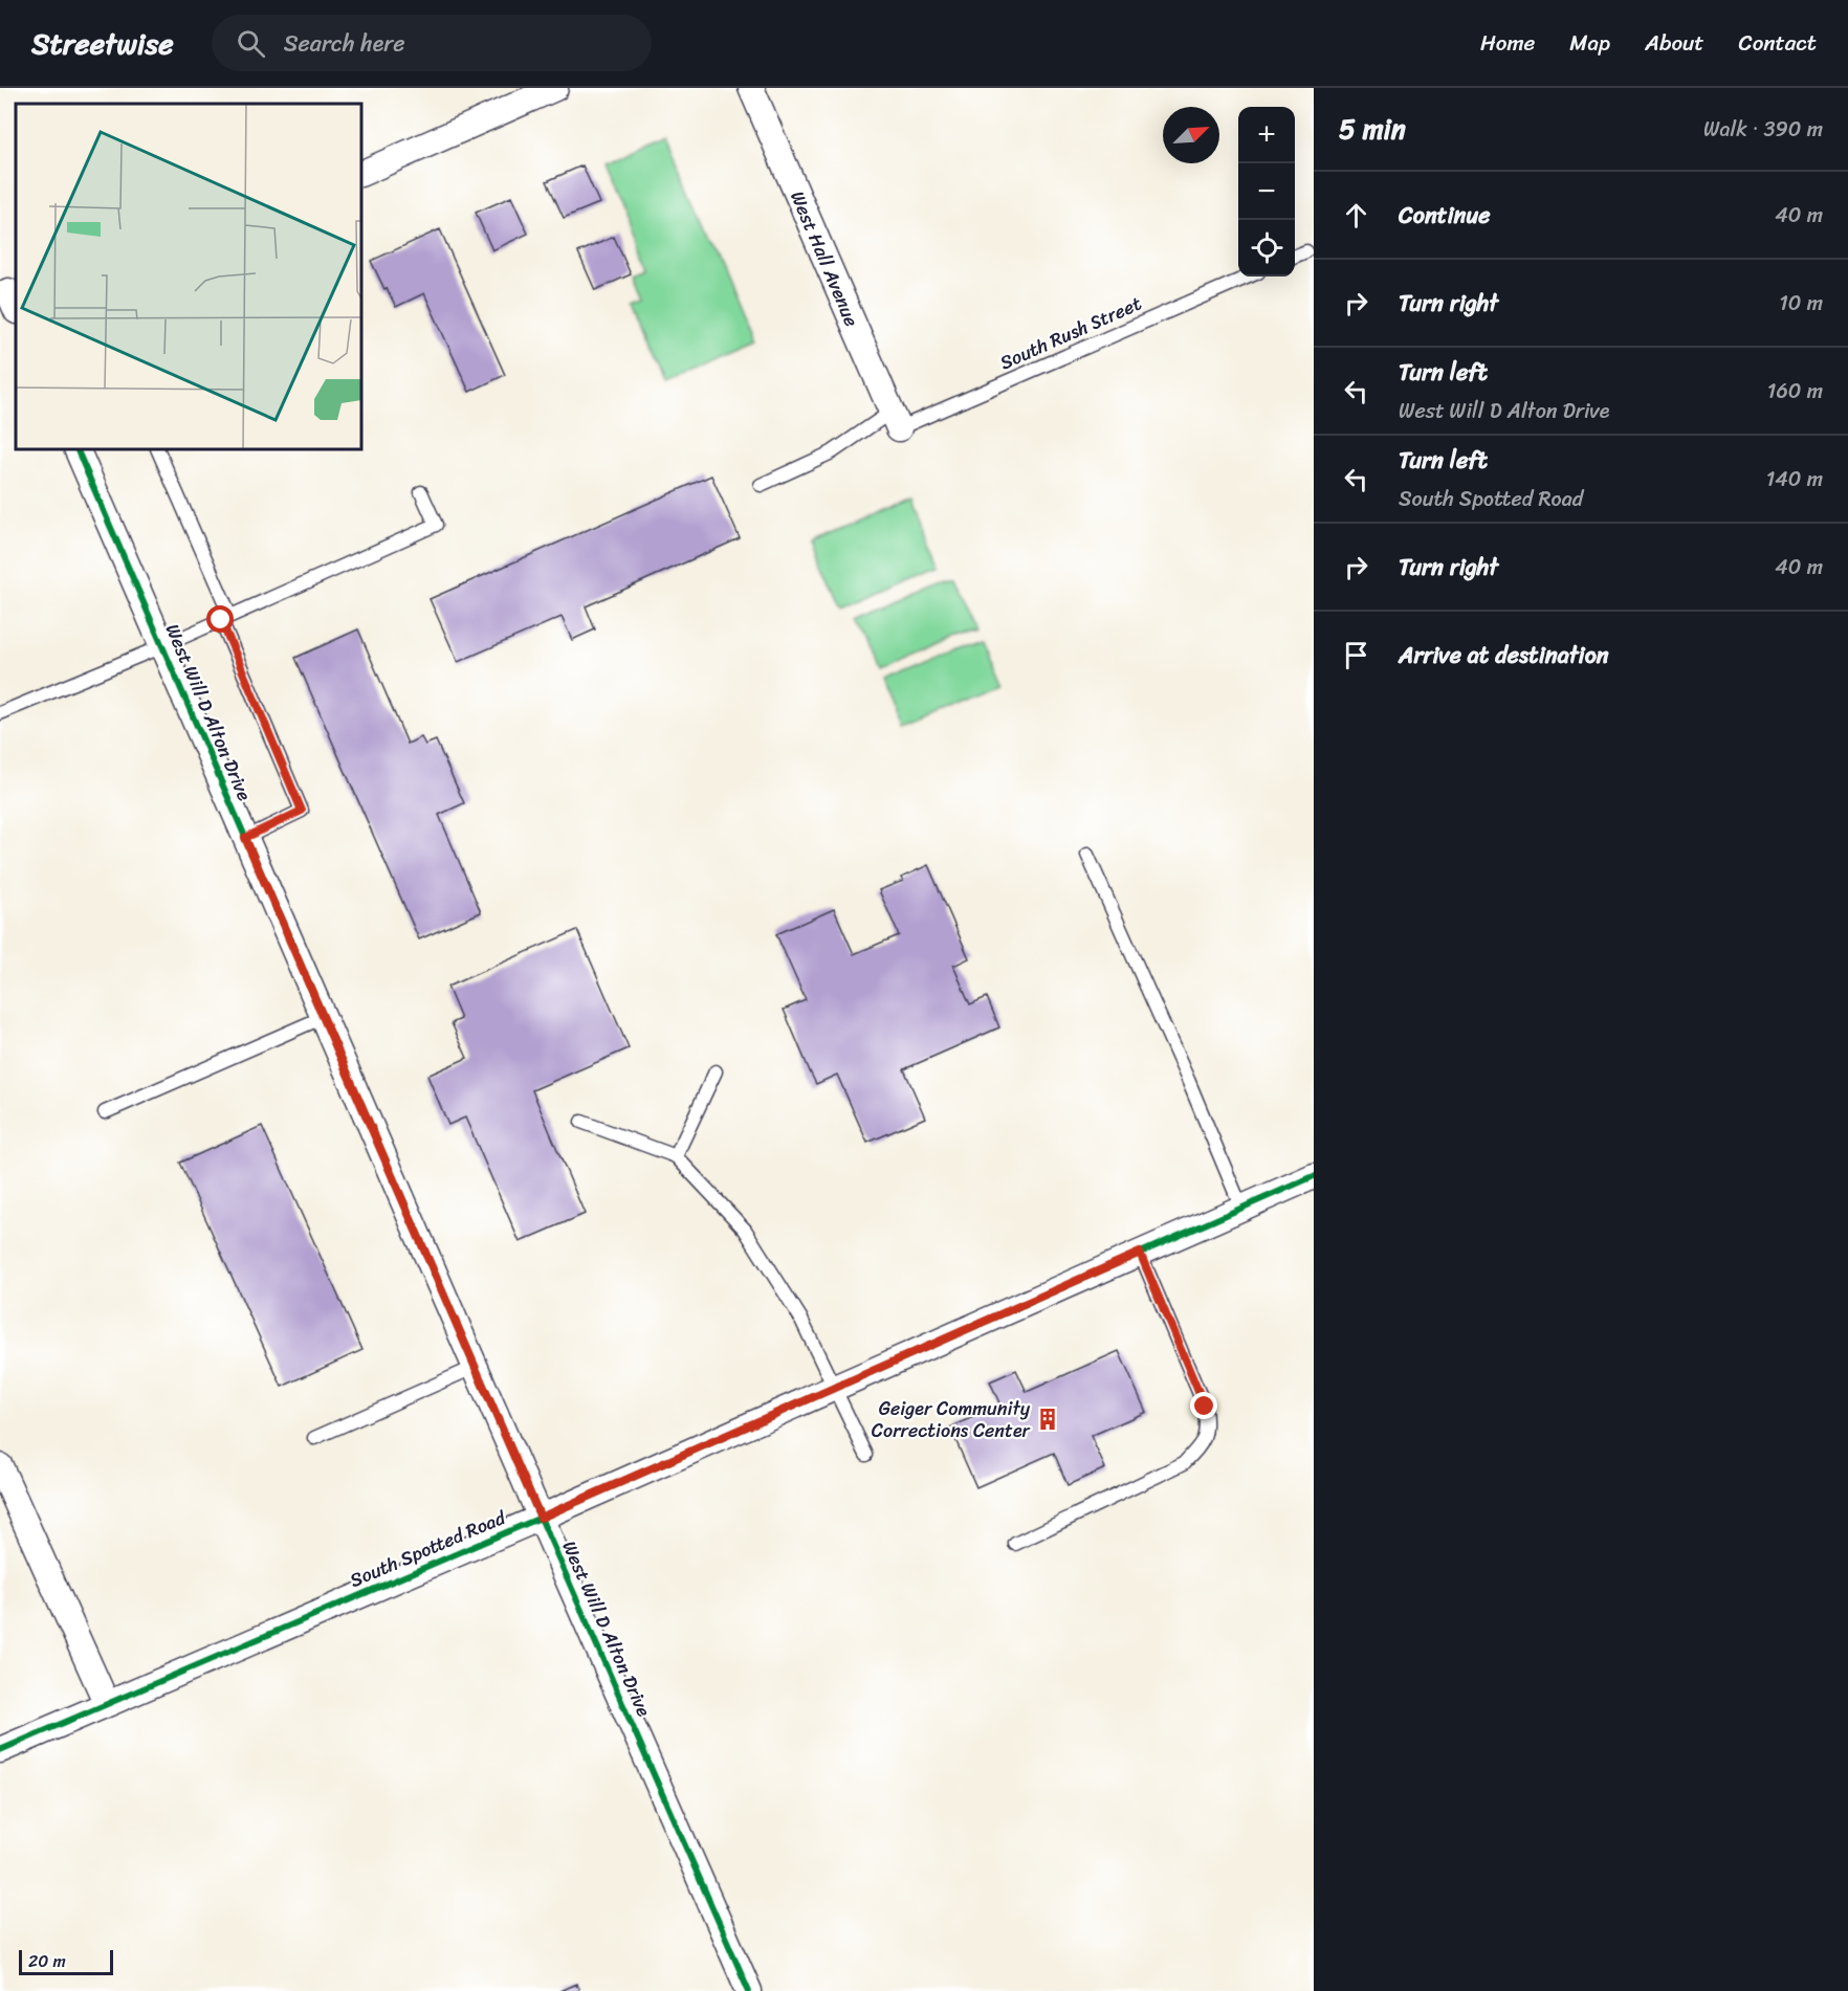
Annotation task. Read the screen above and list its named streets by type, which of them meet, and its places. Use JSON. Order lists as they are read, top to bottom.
{
  "streets": {
    "street": ["West Hall Avenue", "West Will D Alton Drive", "South Spotted Road"],
    "lane": ["South Rush Street"]
  },
  "crossings": [
    ["West Hall Avenue", "South Rush Street"],
    ["West Will D Alton Drive", "South Spotted Road"]
  ],
  "places": {
    "building": ["Geiger Community Corrections Center"]
  },
  "scale_bar": "20 m",
  "north": "top right",
  "page": {
    "header": "Streetwise",
    "search": "Search here",
    "nav": [
      "Home",
      "Map",
      "About",
      "Contact"
    ],
    "heading": ["5 min", "Walk · 390 m"],
    "map_buttons": ["+", "−"],
    "list": [
      ["Continue", "40 m"],
      ["Turn right", "10 m"],
      ["Turn left", "West Will D Alton Drive", "160 m"],
      ["Turn left", "South Spotted Road", "140 m"],
      ["Turn right", "40 m"],
      "Arrive at destination"
    ],
    "scale": "20 m"
  }
}
